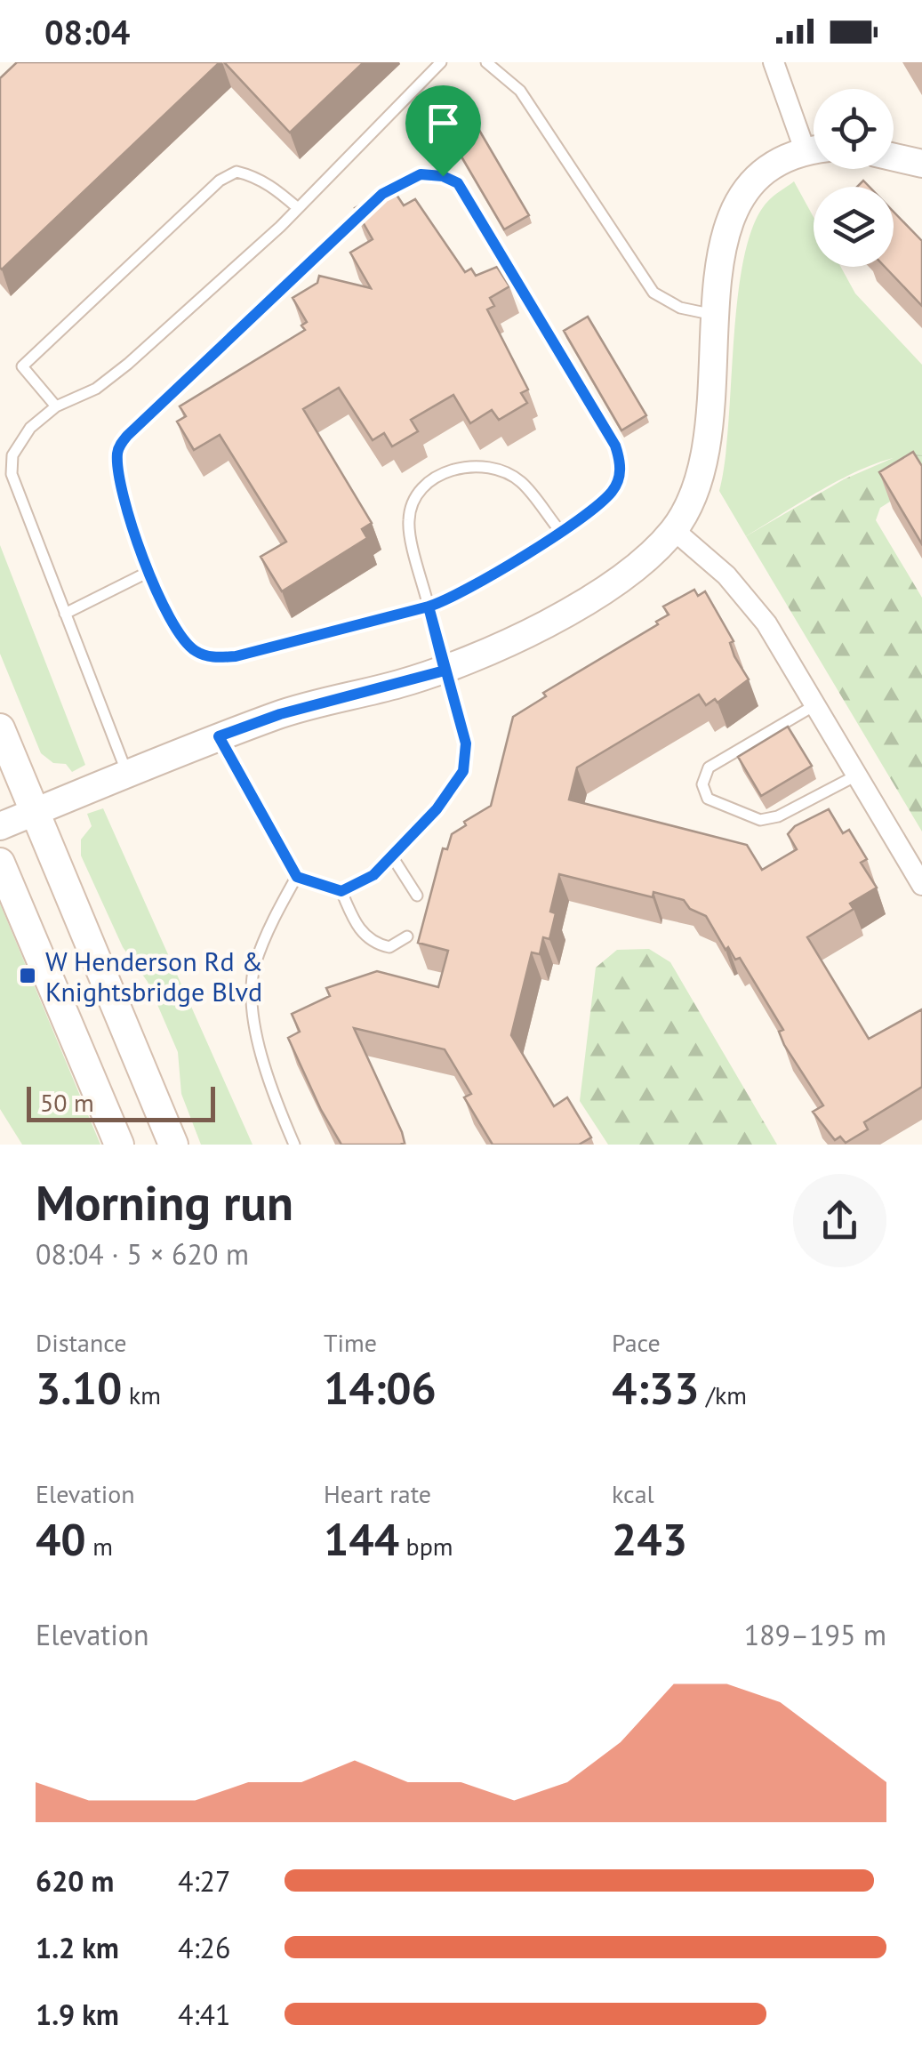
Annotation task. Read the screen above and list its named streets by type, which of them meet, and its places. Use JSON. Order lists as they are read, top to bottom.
{
  "places": {
    "transit": ["W Henderson Rd & Knightsbridge Blvd"]
  },
  "scale_bar": "50 m",
  "page": {
    "status": "08:04",
    "scale": "50 m",
    "heading": ["Morning run", "08:04 · 5 × 620 m"],
    "stats": [
      ["Distance", "3.10 km"],
      ["Time", "14:06"],
      ["Pace", "4:33 /km"],
      ["Elevation", "40 m"],
      ["Heart rate", "144 bpm"],
      ["kcal", "243"]
    ],
    "chart": ["Elevation", "189–195 m"],
    "list": [
      {
        "name": "620 m",
        "note": "4:27"
      },
      {
        "name": "1.2 km",
        "note": "4:26"
      },
      {
        "name": "1.9 km",
        "note": "4:41"
      }
    ]
  }
}
